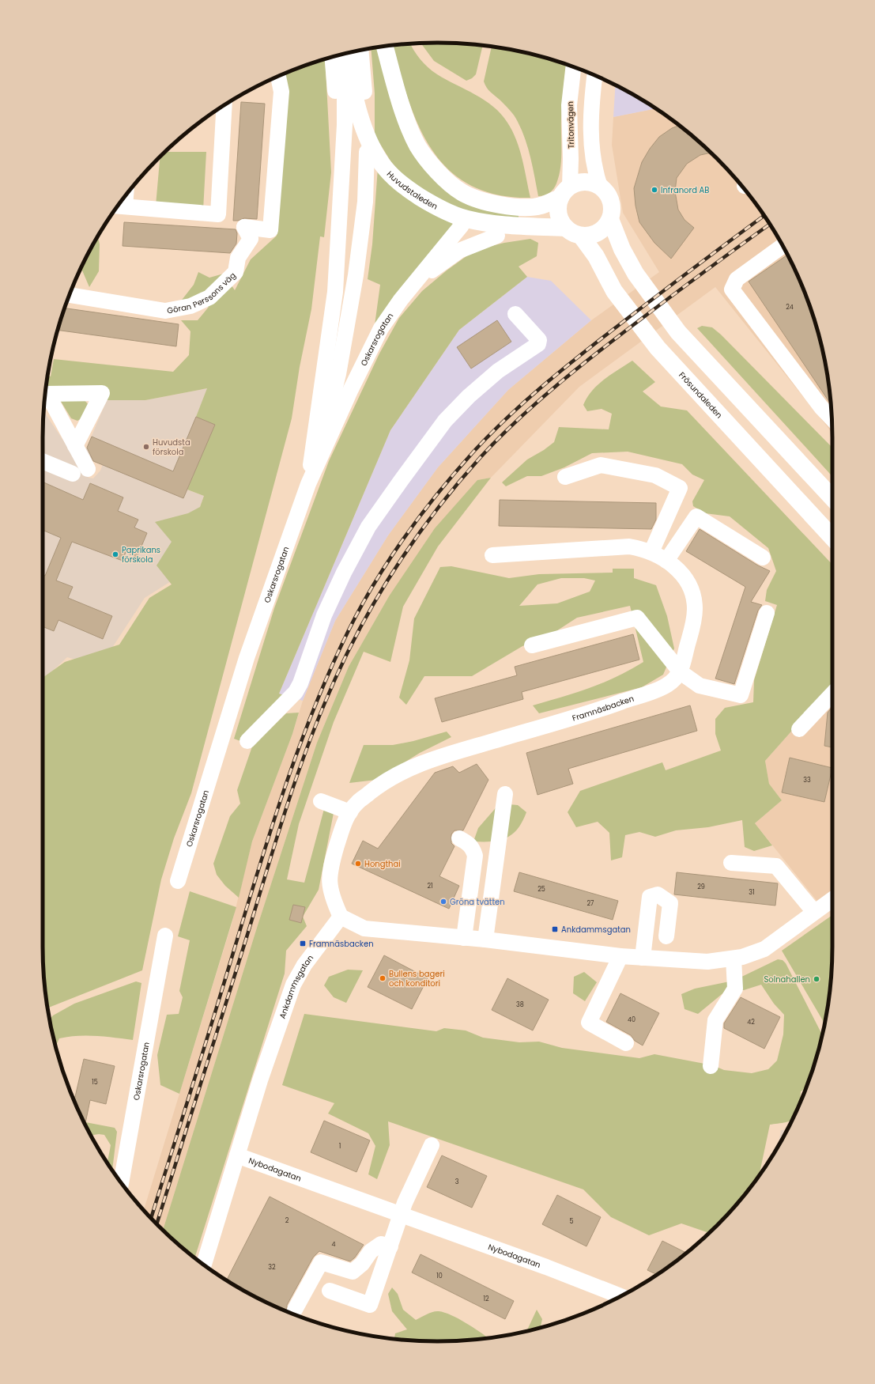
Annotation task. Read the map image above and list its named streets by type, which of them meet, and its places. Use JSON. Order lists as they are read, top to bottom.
{
  "streets": {
    "main road": ["Huvudstaleden", "Frösundaleden"],
    "street": [
      "Tritonvägen",
      "Göran Perssons väg",
      "Oskarsrogatan",
      "Framnäsbacken",
      "Ankdammsgatan",
      "Nybodagatan"
    ]
  },
  "crossings": [
    ["Tritonvägen", "Huvudstaleden"],
    ["Tritonvägen", "Frösundaleden"],
    ["Huvudstaleden", "Frösundaleden"],
    ["Framnäsbacken", "Ankdammsgatan"],
    ["Ankdammsgatan", "Nybodagatan"]
  ],
  "places": {
    "other": [
      "Infranord AB",
      "Huvudsta förskola",
      "Paprikans förskola",
      "Hongthai",
      "Gröna tvätten",
      "Bullens bageri och konditori",
      "Solnahallen"
    ],
    "transit": ["Ankdammsgatan", "Framnäsbacken"]
  },
  "house_numbers": [
    "24",
    "33",
    "21",
    "29",
    "25",
    "31",
    "27",
    "38",
    "40",
    "42",
    "15",
    "1",
    "3",
    "2",
    "5",
    "4",
    "32",
    "10",
    "12"
  ]
}
